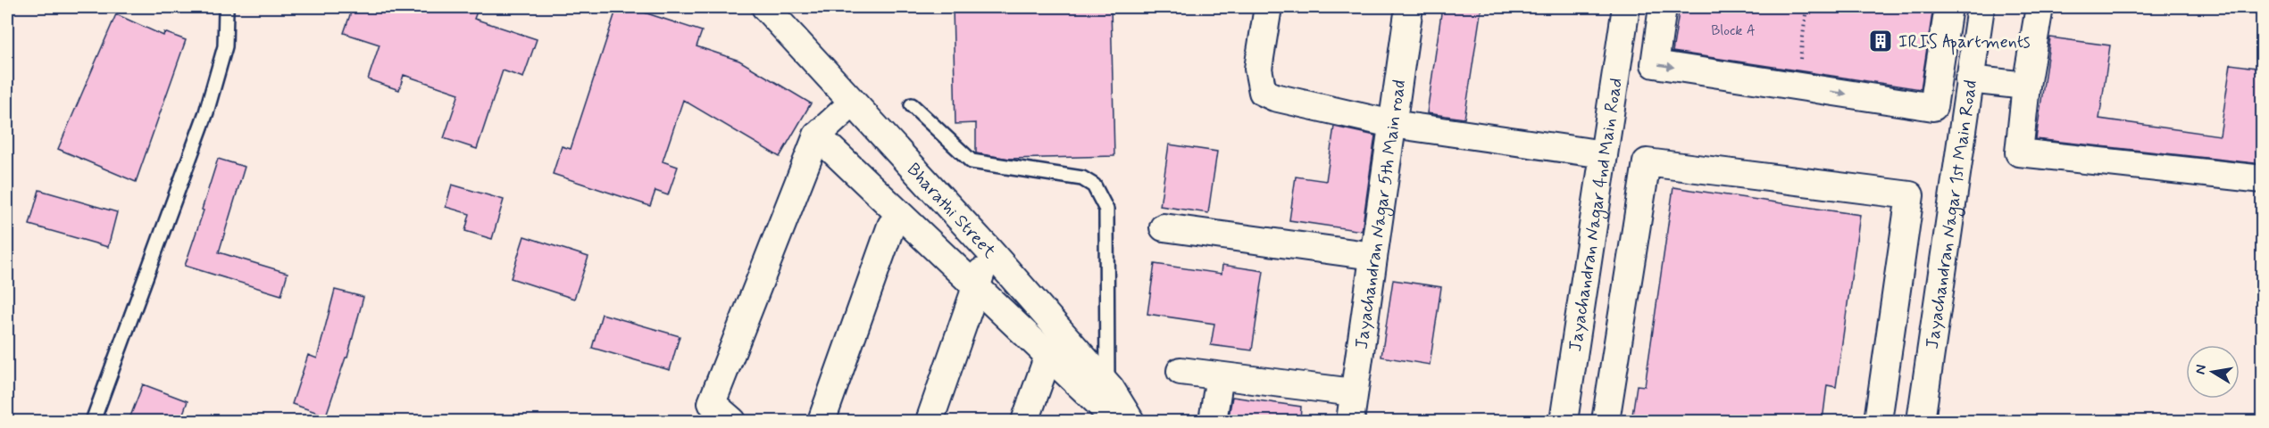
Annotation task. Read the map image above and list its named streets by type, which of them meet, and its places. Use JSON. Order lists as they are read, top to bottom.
{
  "streets": {
    "street": [
      "Bharathi Street",
      "Jayachandran Nagar 5th Main road",
      "Jayachandran Nagar 4nd Main Road",
      "Jayachandran Nagar 1st Main Road"
    ]
  },
  "places": {
    "building": ["IRIS Apartments"]
  },
  "house_numbers": ["Block A"],
  "north": "left"
}
